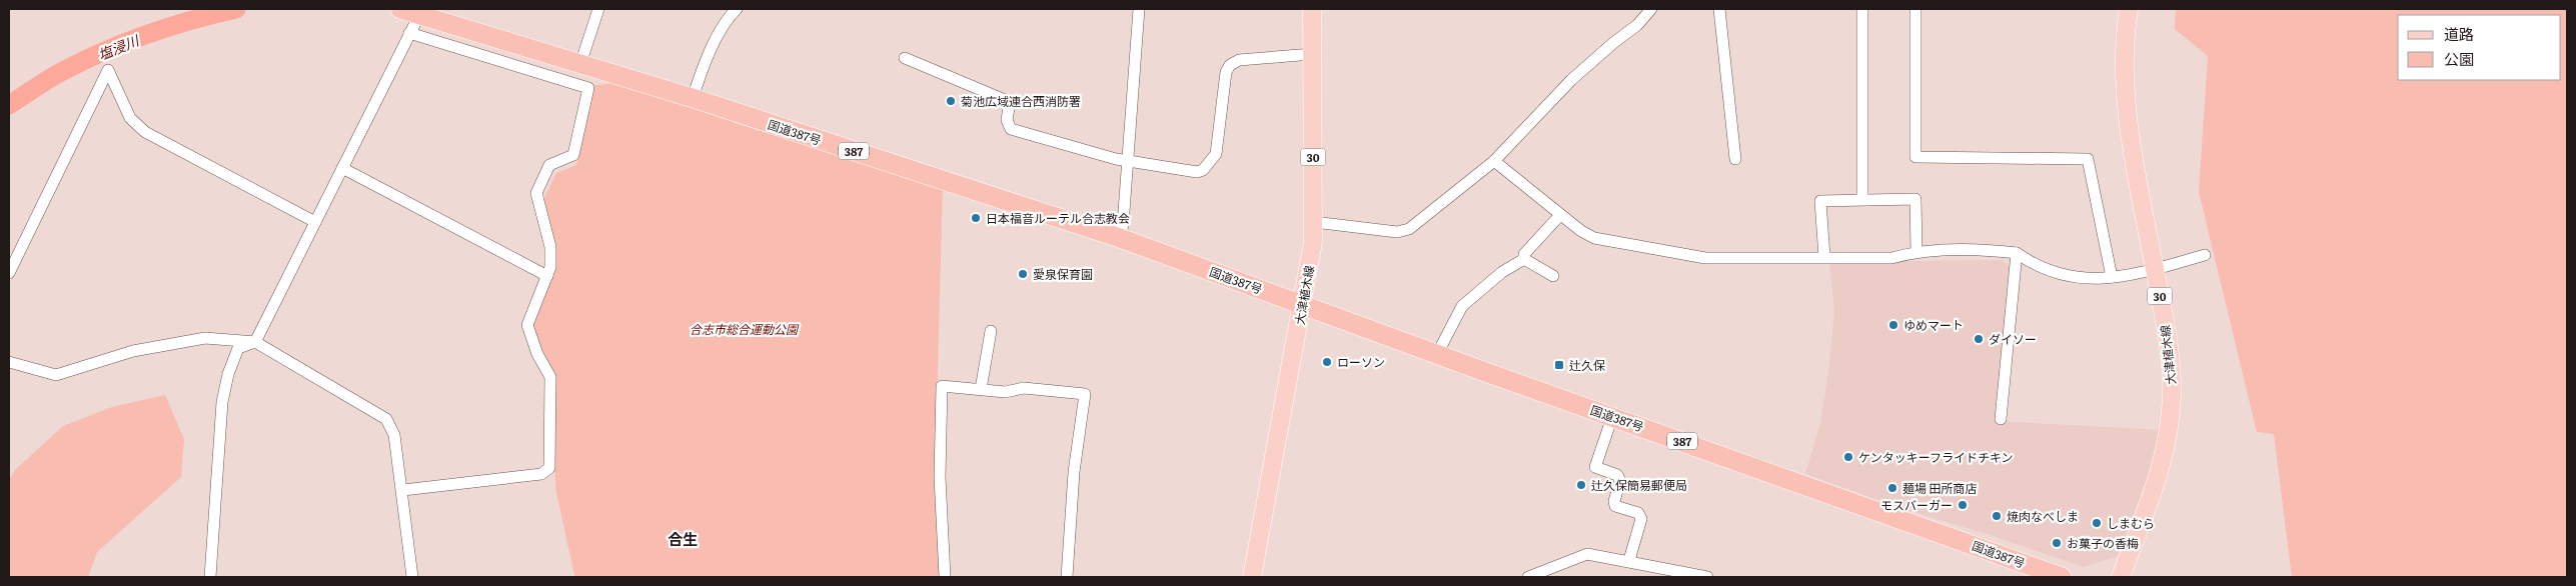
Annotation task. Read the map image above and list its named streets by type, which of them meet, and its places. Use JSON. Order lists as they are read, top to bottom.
{
  "streets": {
    "highway": ["国道387号", "387"],
    "main road": ["30", "大津植木線"]
  },
  "crossings": [
    ["国道387号", "大津植木線"]
  ],
  "districts": ["合生"],
  "water": ["塩浸川"],
  "parks": ["合志市総合運動公園"],
  "places": {
    "other": [
      "菊池広域連合西消防署",
      "日本福音ルーテル合志教会",
      "愛泉保育園",
      "ゆめマート",
      "ダイソー",
      "ローソン",
      "ケンタッキーフライドチキン",
      "辻久保簡易郵便局",
      "麺場 田所商店",
      "モスバーガー",
      "焼肉なべしま",
      "しまむら",
      "お菓子の香梅"
    ],
    "transit": ["辻久保"]
  },
  "legend": ["道路", "公園"]
}
